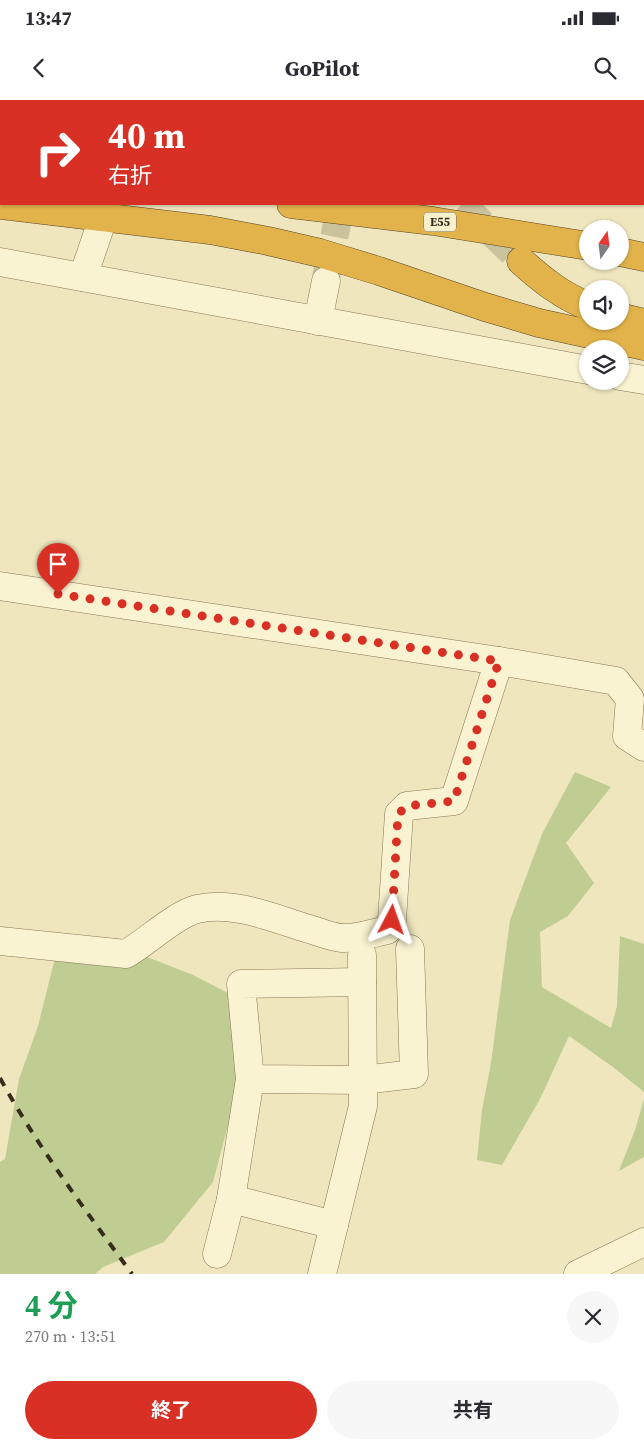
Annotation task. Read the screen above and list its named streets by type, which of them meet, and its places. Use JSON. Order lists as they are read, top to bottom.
{
  "streets": {
    "highway": ["E55"]
  },
  "north": "top",
  "page": {
    "status": "13:47",
    "header": "GoPilot",
    "turn": ["40 m", "右折"],
    "heading": ["4 分", "270 m · 13:51"],
    "buttons": ["終了", "共有"]
  }
}
